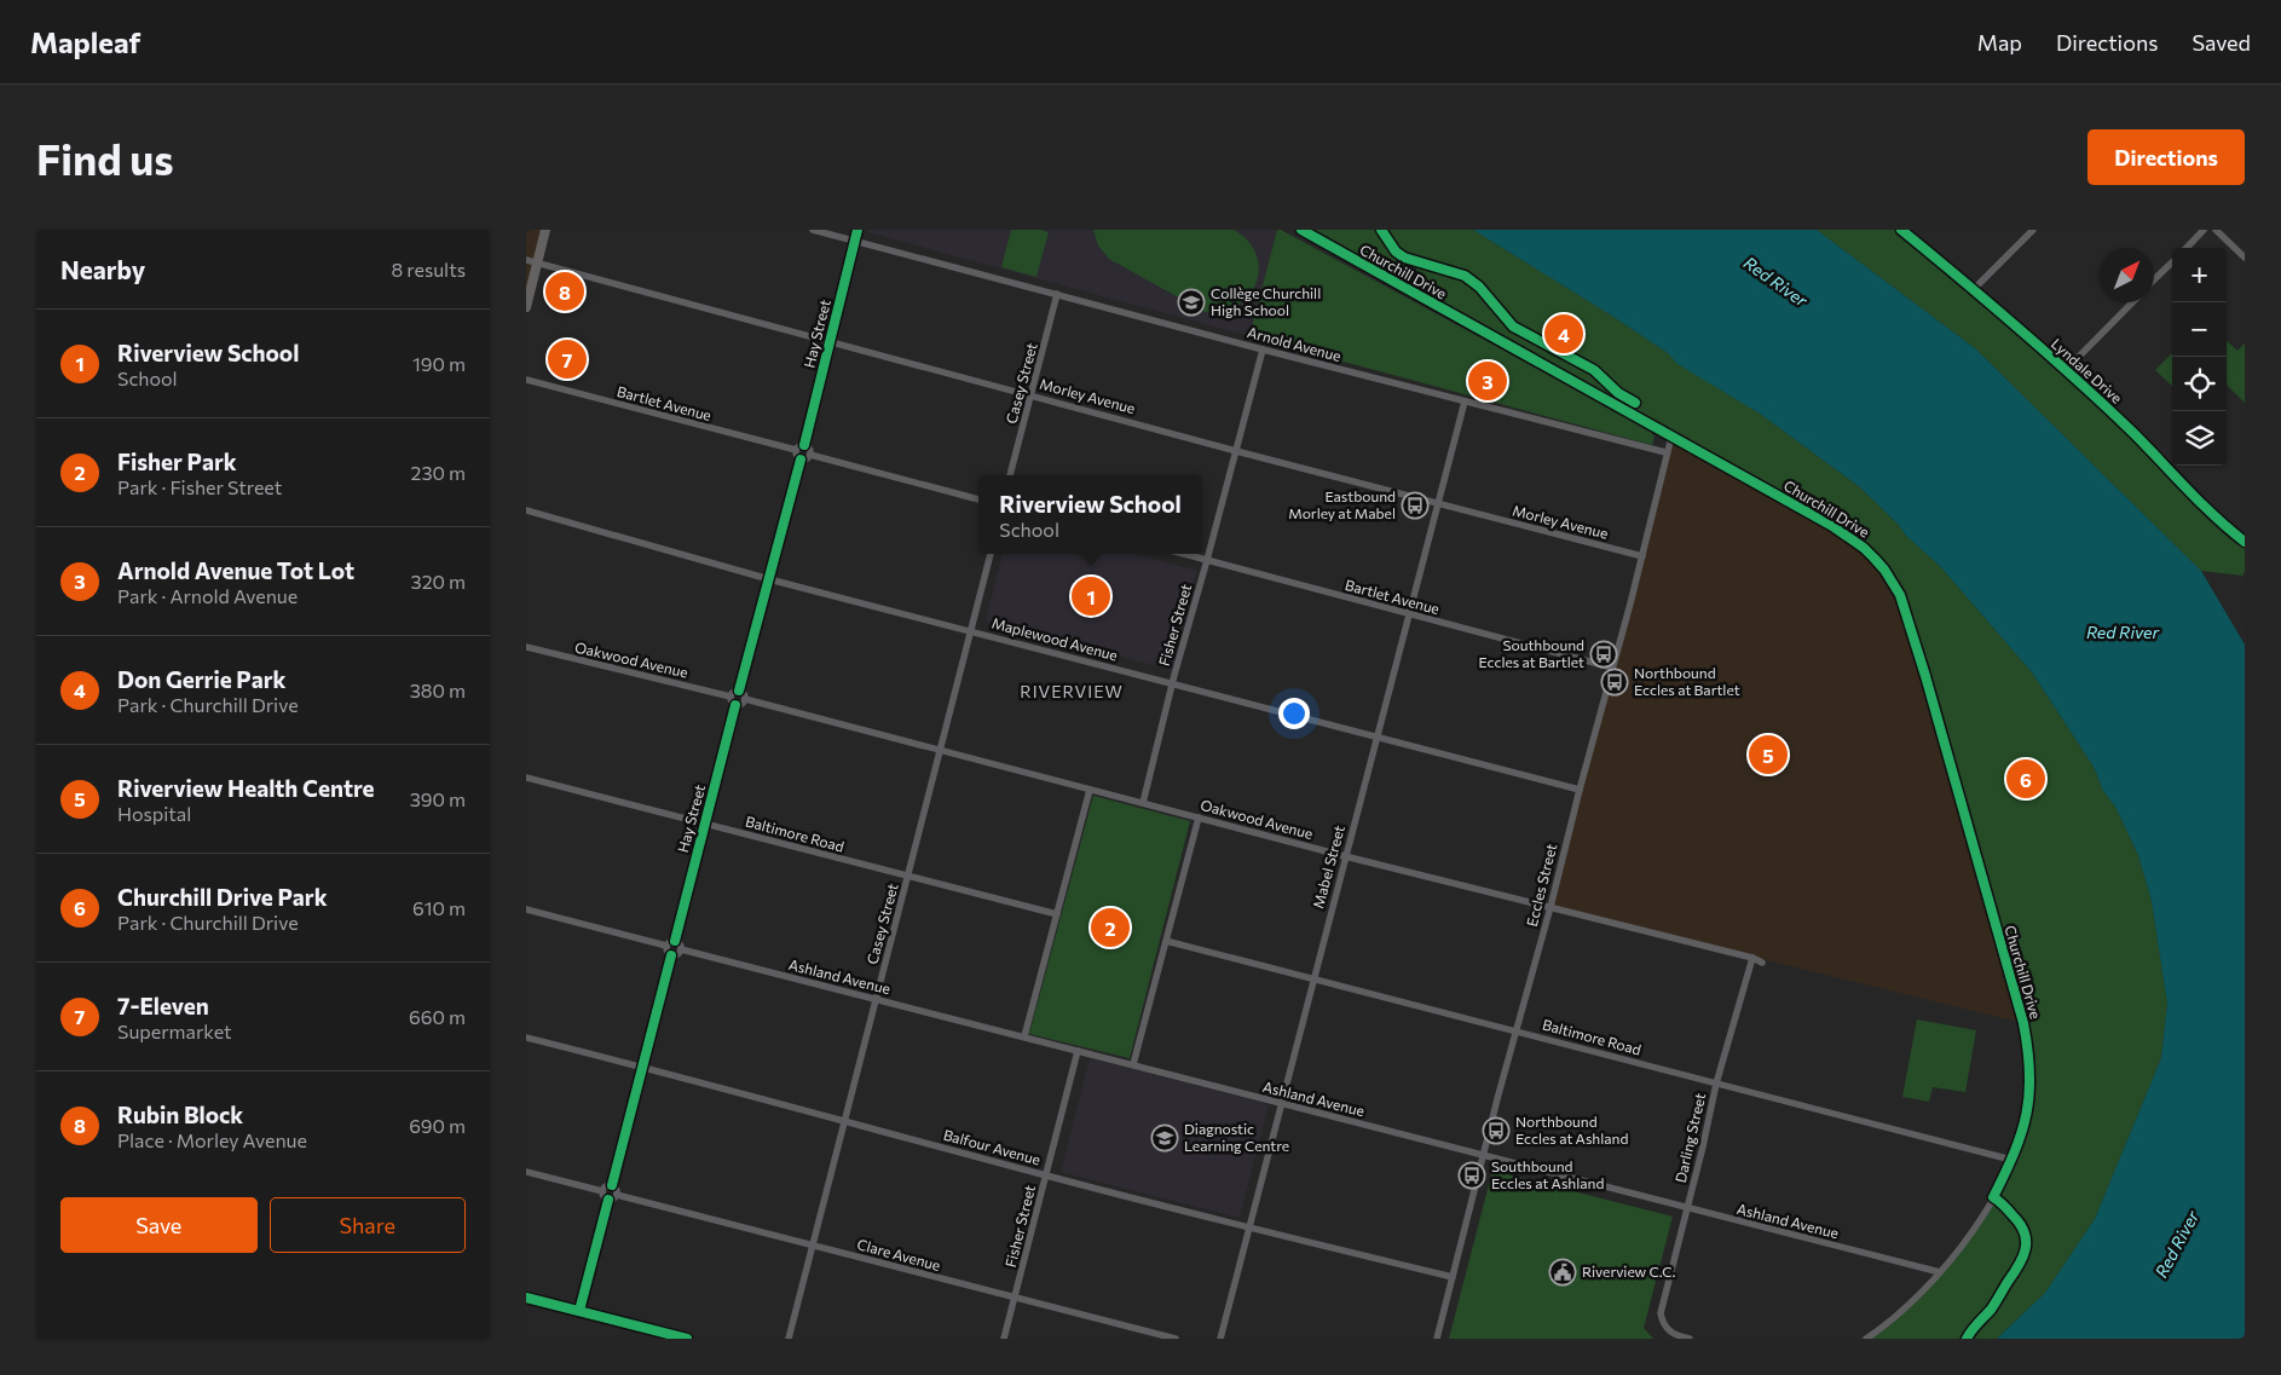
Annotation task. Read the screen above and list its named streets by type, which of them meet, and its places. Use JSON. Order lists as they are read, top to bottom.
{
  "streets": {
    "street": [
      "Churchill Drive",
      "Hay Street",
      "Arnold Avenue",
      "Lyndale Drive",
      "Casey Street",
      "Morley Avenue",
      "Bartlet Avenue",
      "Fisher Street",
      "Maplewood Avenue",
      "Oakwood Avenue",
      "Baltimore Road",
      "Mabel Street",
      "Eccles Street",
      "Ashland Avenue",
      "Darling Street",
      "Balfour Avenue",
      "Clare Avenue"
    ]
  },
  "crossings": [
    ["Churchill Drive", "Baltimore Road"],
    ["Churchill Drive", "Eccles Street"],
    ["Churchill Drive", "Ashland Avenue"],
    ["Hay Street", "Arnold Avenue"],
    ["Hay Street", "Morley Avenue"],
    ["Hay Street", "Bartlet Avenue"],
    ["Hay Street", "Oakwood Avenue"],
    ["Hay Street", "Baltimore Road"],
    ["Hay Street", "Ashland Avenue"],
    ["Arnold Avenue", "Casey Street"],
    ["Arnold Avenue", "Fisher Street"],
    ["Arnold Avenue", "Mabel Street"],
    ["Arnold Avenue", "Eccles Street"],
    ["Casey Street", "Morley Avenue"],
    ["Casey Street", "Maplewood Avenue"],
    ["Casey Street", "Oakwood Avenue"],
    ["Casey Street", "Baltimore Road"],
    ["Casey Street", "Ashland Avenue"],
    ["Casey Street", "Balfour Avenue"],
    ["Casey Street", "Clare Avenue"],
    ["Morley Avenue", "Fisher Street"],
    ["Morley Avenue", "Mabel Street"],
    ["Morley Avenue", "Eccles Street"],
    ["Bartlet Avenue", "Fisher Street"],
    ["Bartlet Avenue", "Mabel Street"],
    ["Bartlet Avenue", "Eccles Street"],
    ["Fisher Street", "Maplewood Avenue"],
    ["Fisher Street", "Oakwood Avenue"],
    ["Fisher Street", "Ashland Avenue"],
    ["Fisher Street", "Balfour Avenue"],
    ["Fisher Street", "Clare Avenue"],
    ["Maplewood Avenue", "Mabel Street"],
    ["Maplewood Avenue", "Eccles Street"],
    ["Oakwood Avenue", "Mabel Street"],
    ["Oakwood Avenue", "Eccles Street"],
    ["Oakwood Avenue", "Darling Street"],
    ["Baltimore Road", "Mabel Street"],
    ["Baltimore Road", "Eccles Street"],
    ["Baltimore Road", "Darling Street"],
    ["Mabel Street", "Ashland Avenue"],
    ["Mabel Street", "Balfour Avenue"],
    ["Eccles Street", "Ashland Avenue"],
    ["Eccles Street", "Balfour Avenue"],
    ["Ashland Avenue", "Darling Street"]
  ],
  "districts": ["RIVERVIEW"],
  "water": ["Red River"],
  "places": {
    "school or university": ["Collège Churchill High School", "Diagnostic Learning Centre"],
    "bus stop": [
      "Eastbound Morley at Mabel",
      "Southbound Eccles at Bartlet",
      "Northbound Eccles at Bartlet",
      "Northbound Eccles at Ashland",
      "Southbound Eccles at Ashland"
    ],
    "public building": ["Riverview C.C."]
  },
  "north": "top right",
  "page": {
    "header": "Mapleaf",
    "nav": ["Map", "Directions", "Saved"],
    "buttons": [
      "Directions",
      ["Save", "Share"]
    ],
    "title": "Find us",
    "heading": ["Nearby", "8 results"],
    "map_buttons": ["+", "−"],
    "pins": [
      "8",
      "4",
      "7",
      "3",
      "1",
      "5",
      "6",
      "2"
    ],
    "list": [
      {
        "mark": "1",
        "name": "Riverview School",
        "note": "School",
        "value": "190 m"
      },
      {
        "mark": "2",
        "name": "Fisher Park",
        "note": "Park · Fisher Street",
        "value": "230 m"
      },
      {
        "mark": "3",
        "name": "Arnold Avenue Tot Lot",
        "note": "Park · Arnold Avenue",
        "value": "320 m"
      },
      {
        "mark": "4",
        "name": "Don Gerrie Park",
        "note": "Park · Churchill Drive",
        "value": "380 m"
      },
      {
        "mark": "5",
        "name": "Riverview Health Centre",
        "note": "Hospital",
        "value": "390 m"
      },
      {
        "mark": "6",
        "name": "Churchill Drive Park",
        "note": "Park · Churchill Drive",
        "value": "610 m"
      },
      {
        "mark": "7",
        "name": "7-Eleven",
        "note": "Supermarket",
        "value": "660 m"
      },
      {
        "mark": "8",
        "name": "Rubin Block",
        "note": "Place · Morley Avenue",
        "value": "690 m"
      }
    ],
    "popup": ["Riverview School", "School"]
  }
}
